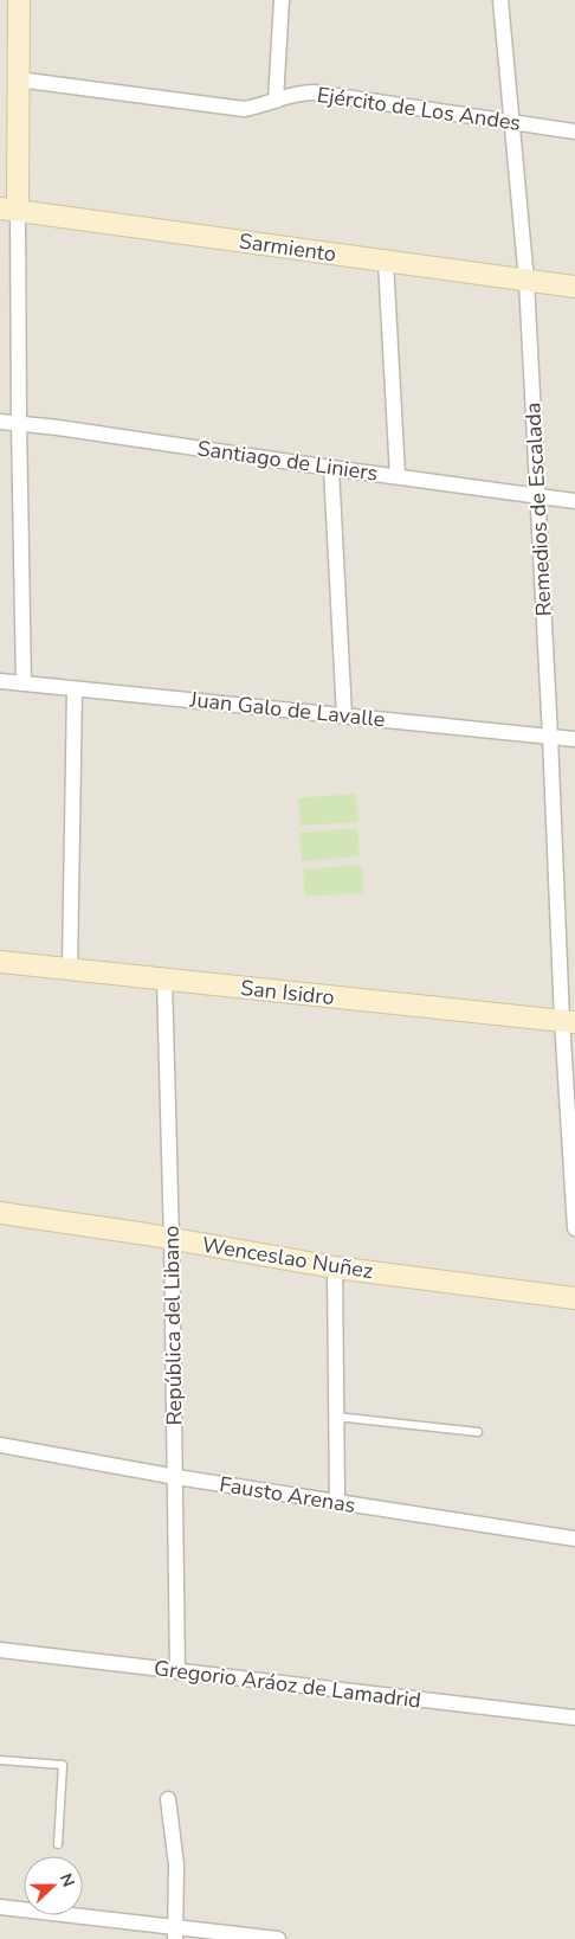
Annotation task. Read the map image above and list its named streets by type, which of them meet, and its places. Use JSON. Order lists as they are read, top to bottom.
{
  "streets": {
    "street": [
      "Ejército de Los Andes",
      "Sarmiento",
      "Santiago de Liniers",
      "Remedios de Escalada",
      "Juan Galo de Lavalle",
      "San Isidro",
      "Wenceslao Nuñez",
      "República del Libano",
      "Fausto Arenas",
      "Gregorio Aráoz de Lamadrid"
    ]
  },
  "crossings": [
    ["Ejército de Los Andes", "Remedios de Escalada"],
    ["Sarmiento", "Remedios de Escalada"],
    ["Santiago de Liniers", "Remedios de Escalada"],
    ["Remedios de Escalada", "Juan Galo de Lavalle"],
    ["Remedios de Escalada", "San Isidro"],
    ["San Isidro", "República del Libano"],
    ["Wenceslao Nuñez", "República del Libano"],
    ["República del Libano", "Fausto Arenas"],
    ["República del Libano", "Gregorio Aráoz de Lamadrid"]
  ],
  "north": "right"
}
